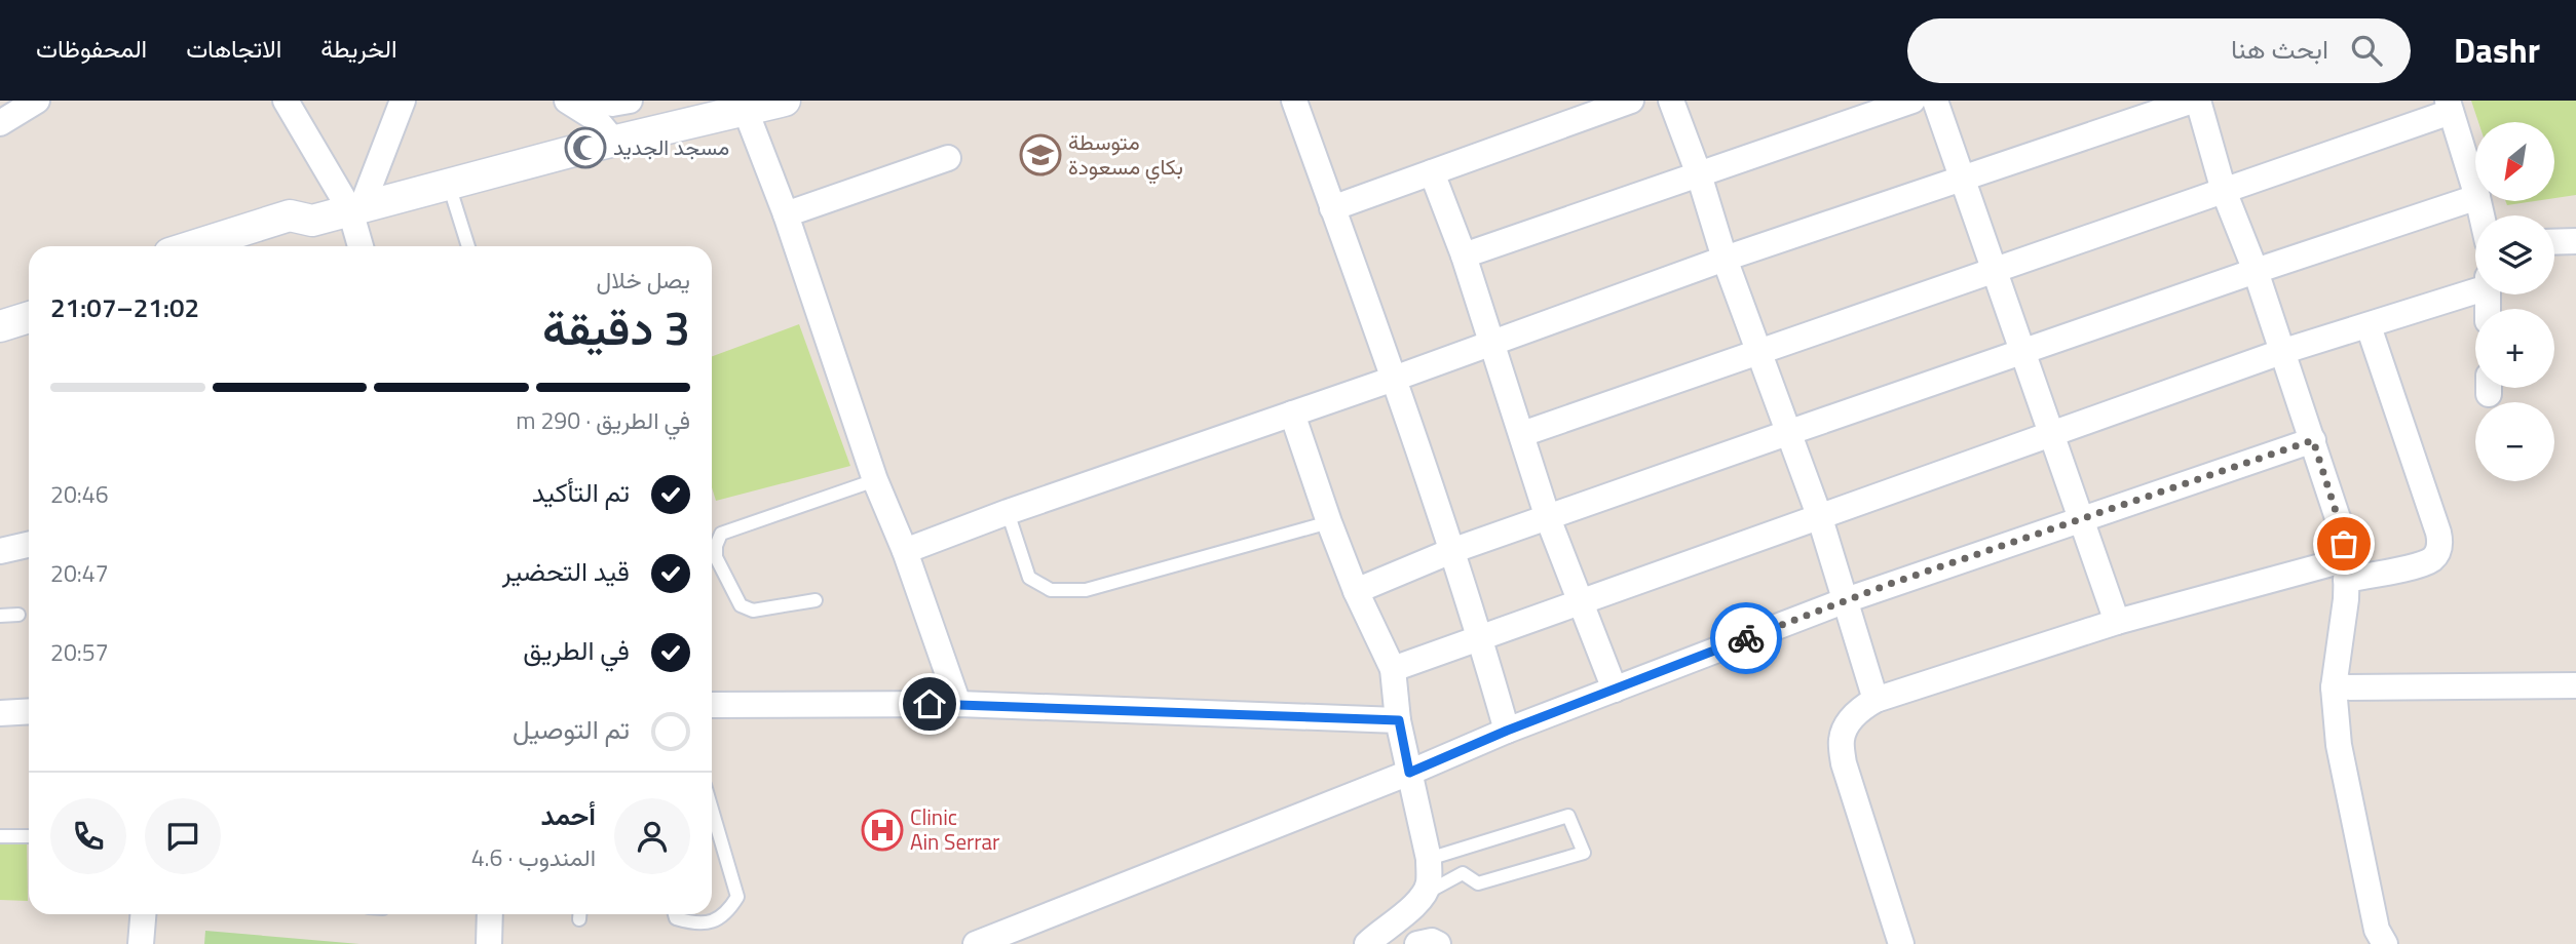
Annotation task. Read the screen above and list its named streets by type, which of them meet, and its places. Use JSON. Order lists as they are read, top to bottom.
{
  "places": {
    "mosque": ["مسجد الجديد"],
    "school or university": ["متوسطة بكاي مسعودة"],
    "hospital": ["Clinic Ain Serrar"]
  },
  "north": "bottom left",
  "page": {
    "header": "Dashr",
    "search": "ابحث هنا",
    "nav": ["الخريطة", "الاتجاهات", "المحفوظات"],
    "map_buttons": ["+", "−"],
    "heading": ["3 دقيقة", "يصل خلال", "21:02–21:07"],
    "panel": ["أحمد", "المندوب · 4.6"],
    "bar": "في الطريق · 290 m",
    "list": [
      ["تم التأكيد", "20:46"],
      ["قيد التحضير", "20:47"],
      ["في الطريق", "20:57"],
      "تم التوصيل"
    ]
  }
}
